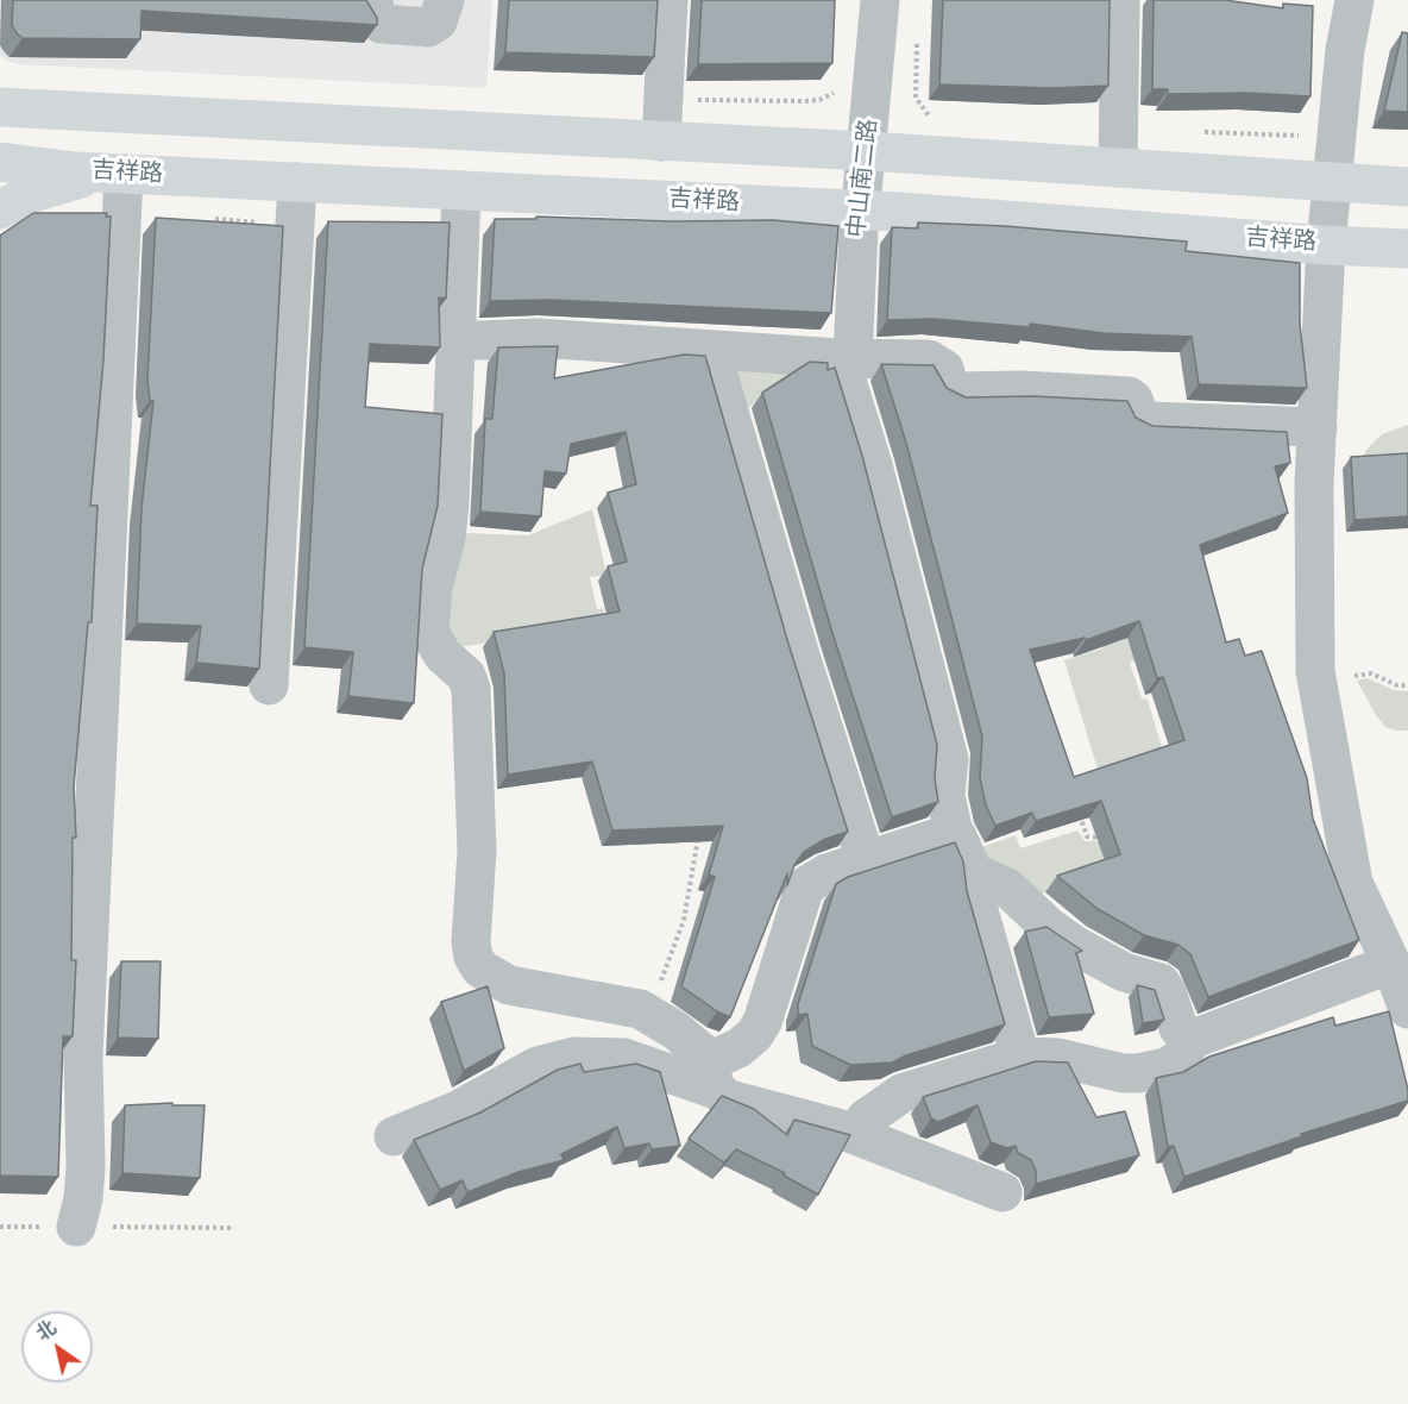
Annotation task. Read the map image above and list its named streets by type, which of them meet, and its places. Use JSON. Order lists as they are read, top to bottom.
{
  "streets": {
    "main road": ["吉祥路"],
    "street": ["中山南二路"]
  },
  "crossings": [
    ["吉祥路", "中山南二路"]
  ],
  "north": "top left"
}
